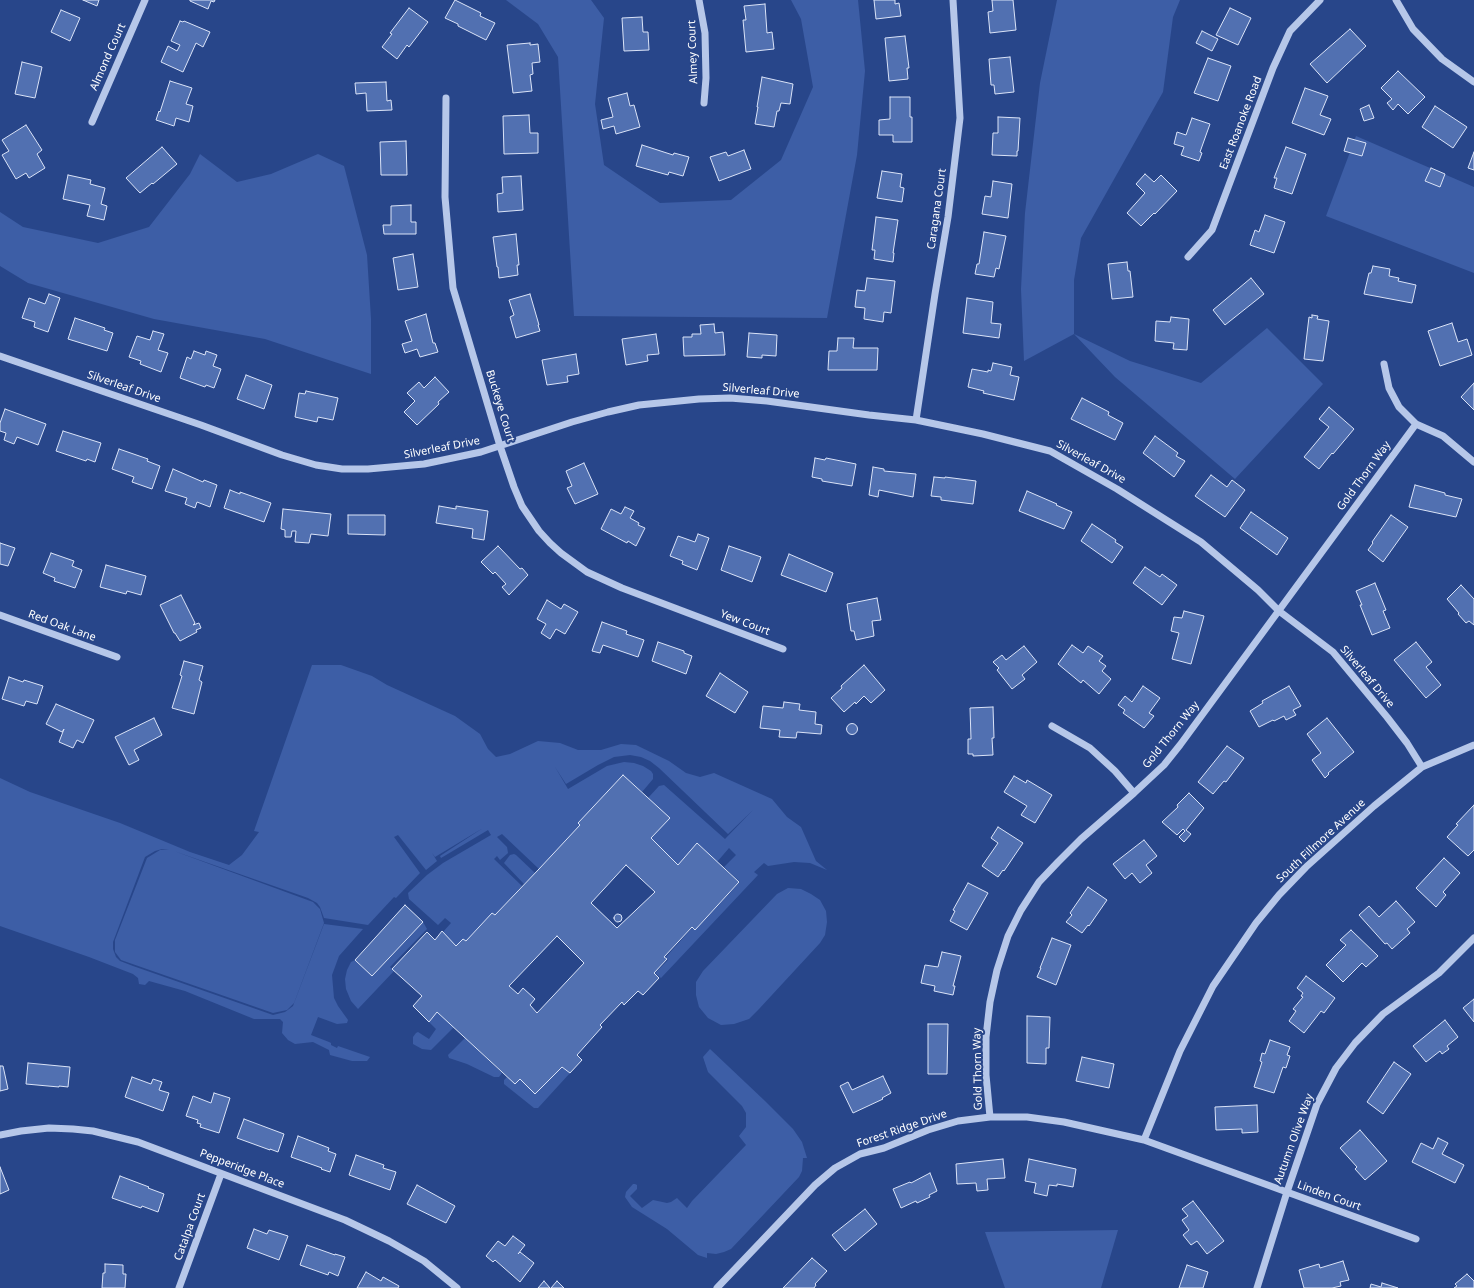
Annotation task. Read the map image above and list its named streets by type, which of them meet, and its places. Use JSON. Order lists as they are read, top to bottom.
{
  "streets": {
    "street": [
      "Almey Court",
      "Almond Court",
      "East Roanoke Road",
      "Caragana Court",
      "Silverleaf Drive",
      "Buckeye Court",
      "Gold Thorn Way",
      "Yew Court",
      "Red Oak Lane",
      "South Fillmore Avenue",
      "Forest Ridge Drive",
      "Autumn Olive Way",
      "Pepperidge Place",
      "Linden Court",
      "Catalpa Court"
    ]
  },
  "crossings": [
    ["Caragana Court", "Silverleaf Drive"],
    ["Silverleaf Drive", "Buckeye Court"],
    ["Silverleaf Drive", "Gold Thorn Way"],
    ["Silverleaf Drive", "South Fillmore Avenue"],
    ["Buckeye Court", "Yew Court"],
    ["Gold Thorn Way", "Forest Ridge Drive"],
    ["South Fillmore Avenue", "Forest Ridge Drive"],
    ["South Fillmore Avenue", "Linden Court"],
    ["Forest Ridge Drive", "Linden Court"],
    ["Autumn Olive Way", "Linden Court"],
    ["Pepperidge Place", "Catalpa Court"]
  ]
}
